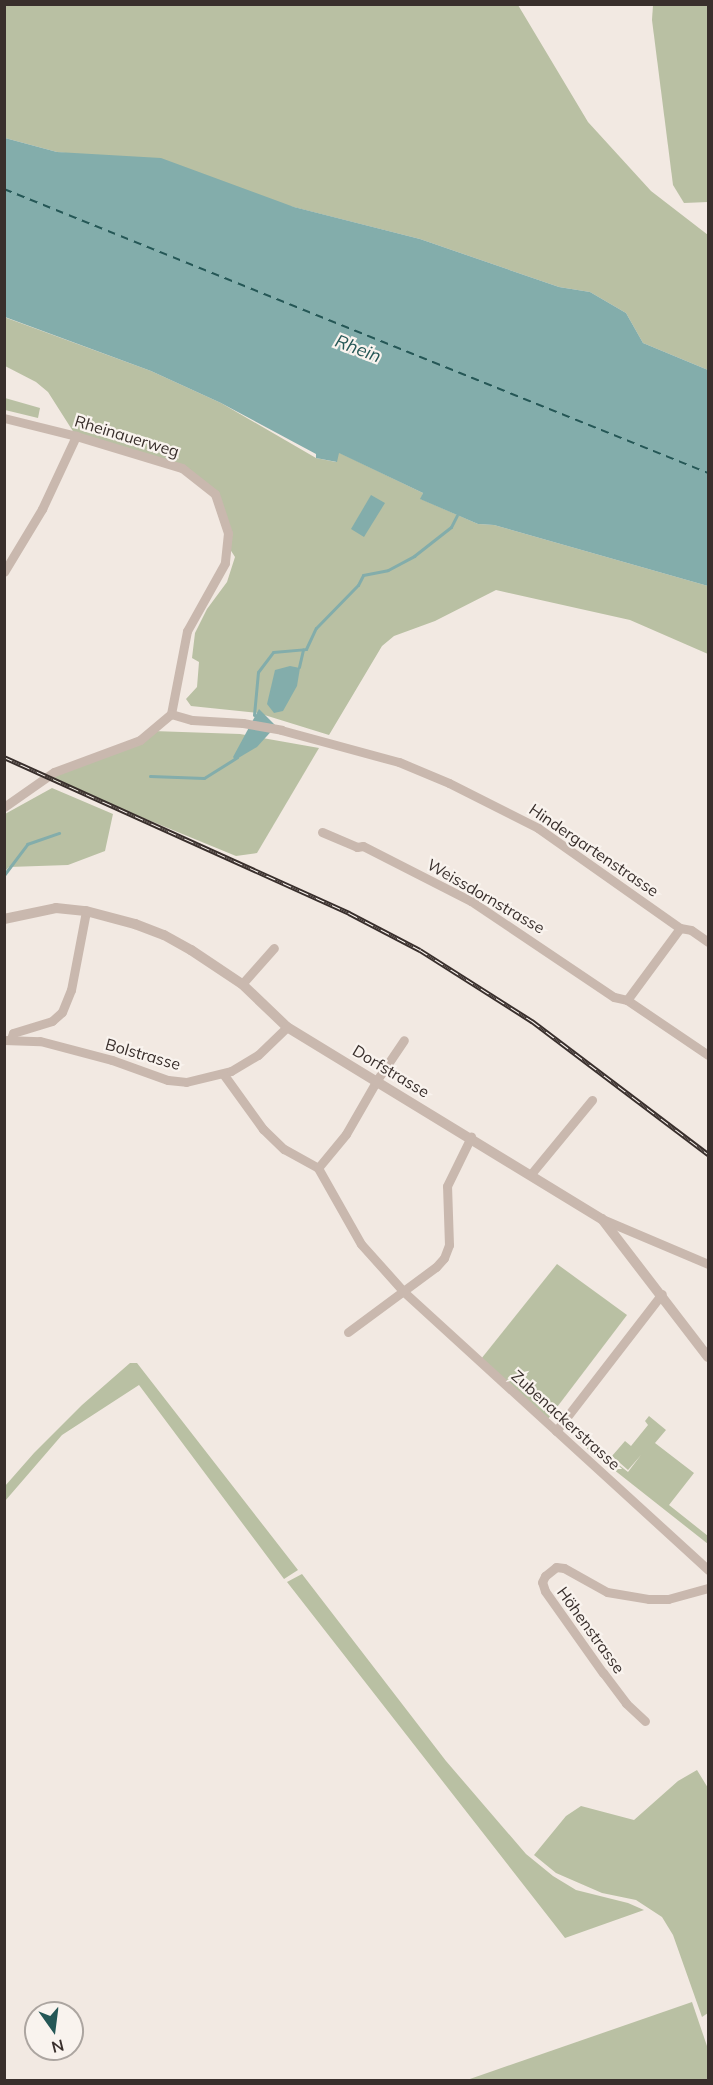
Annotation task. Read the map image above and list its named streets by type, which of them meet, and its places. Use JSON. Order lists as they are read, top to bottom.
{
  "streets": {
    "street": [
      "Rheinauerweg",
      "Hindergartenstrasse",
      "Weissdornstrasse",
      "Bolstrasse",
      "Dorfstrasse",
      "Zubenackerstrasse",
      "Höhenstrasse"
    ]
  },
  "crossings": [
    ["Rheinauerweg", "Hindergartenstrasse"],
    ["Bolstrasse", "Dorfstrasse"]
  ],
  "water": ["Rhein"],
  "north": "bottom"
}
